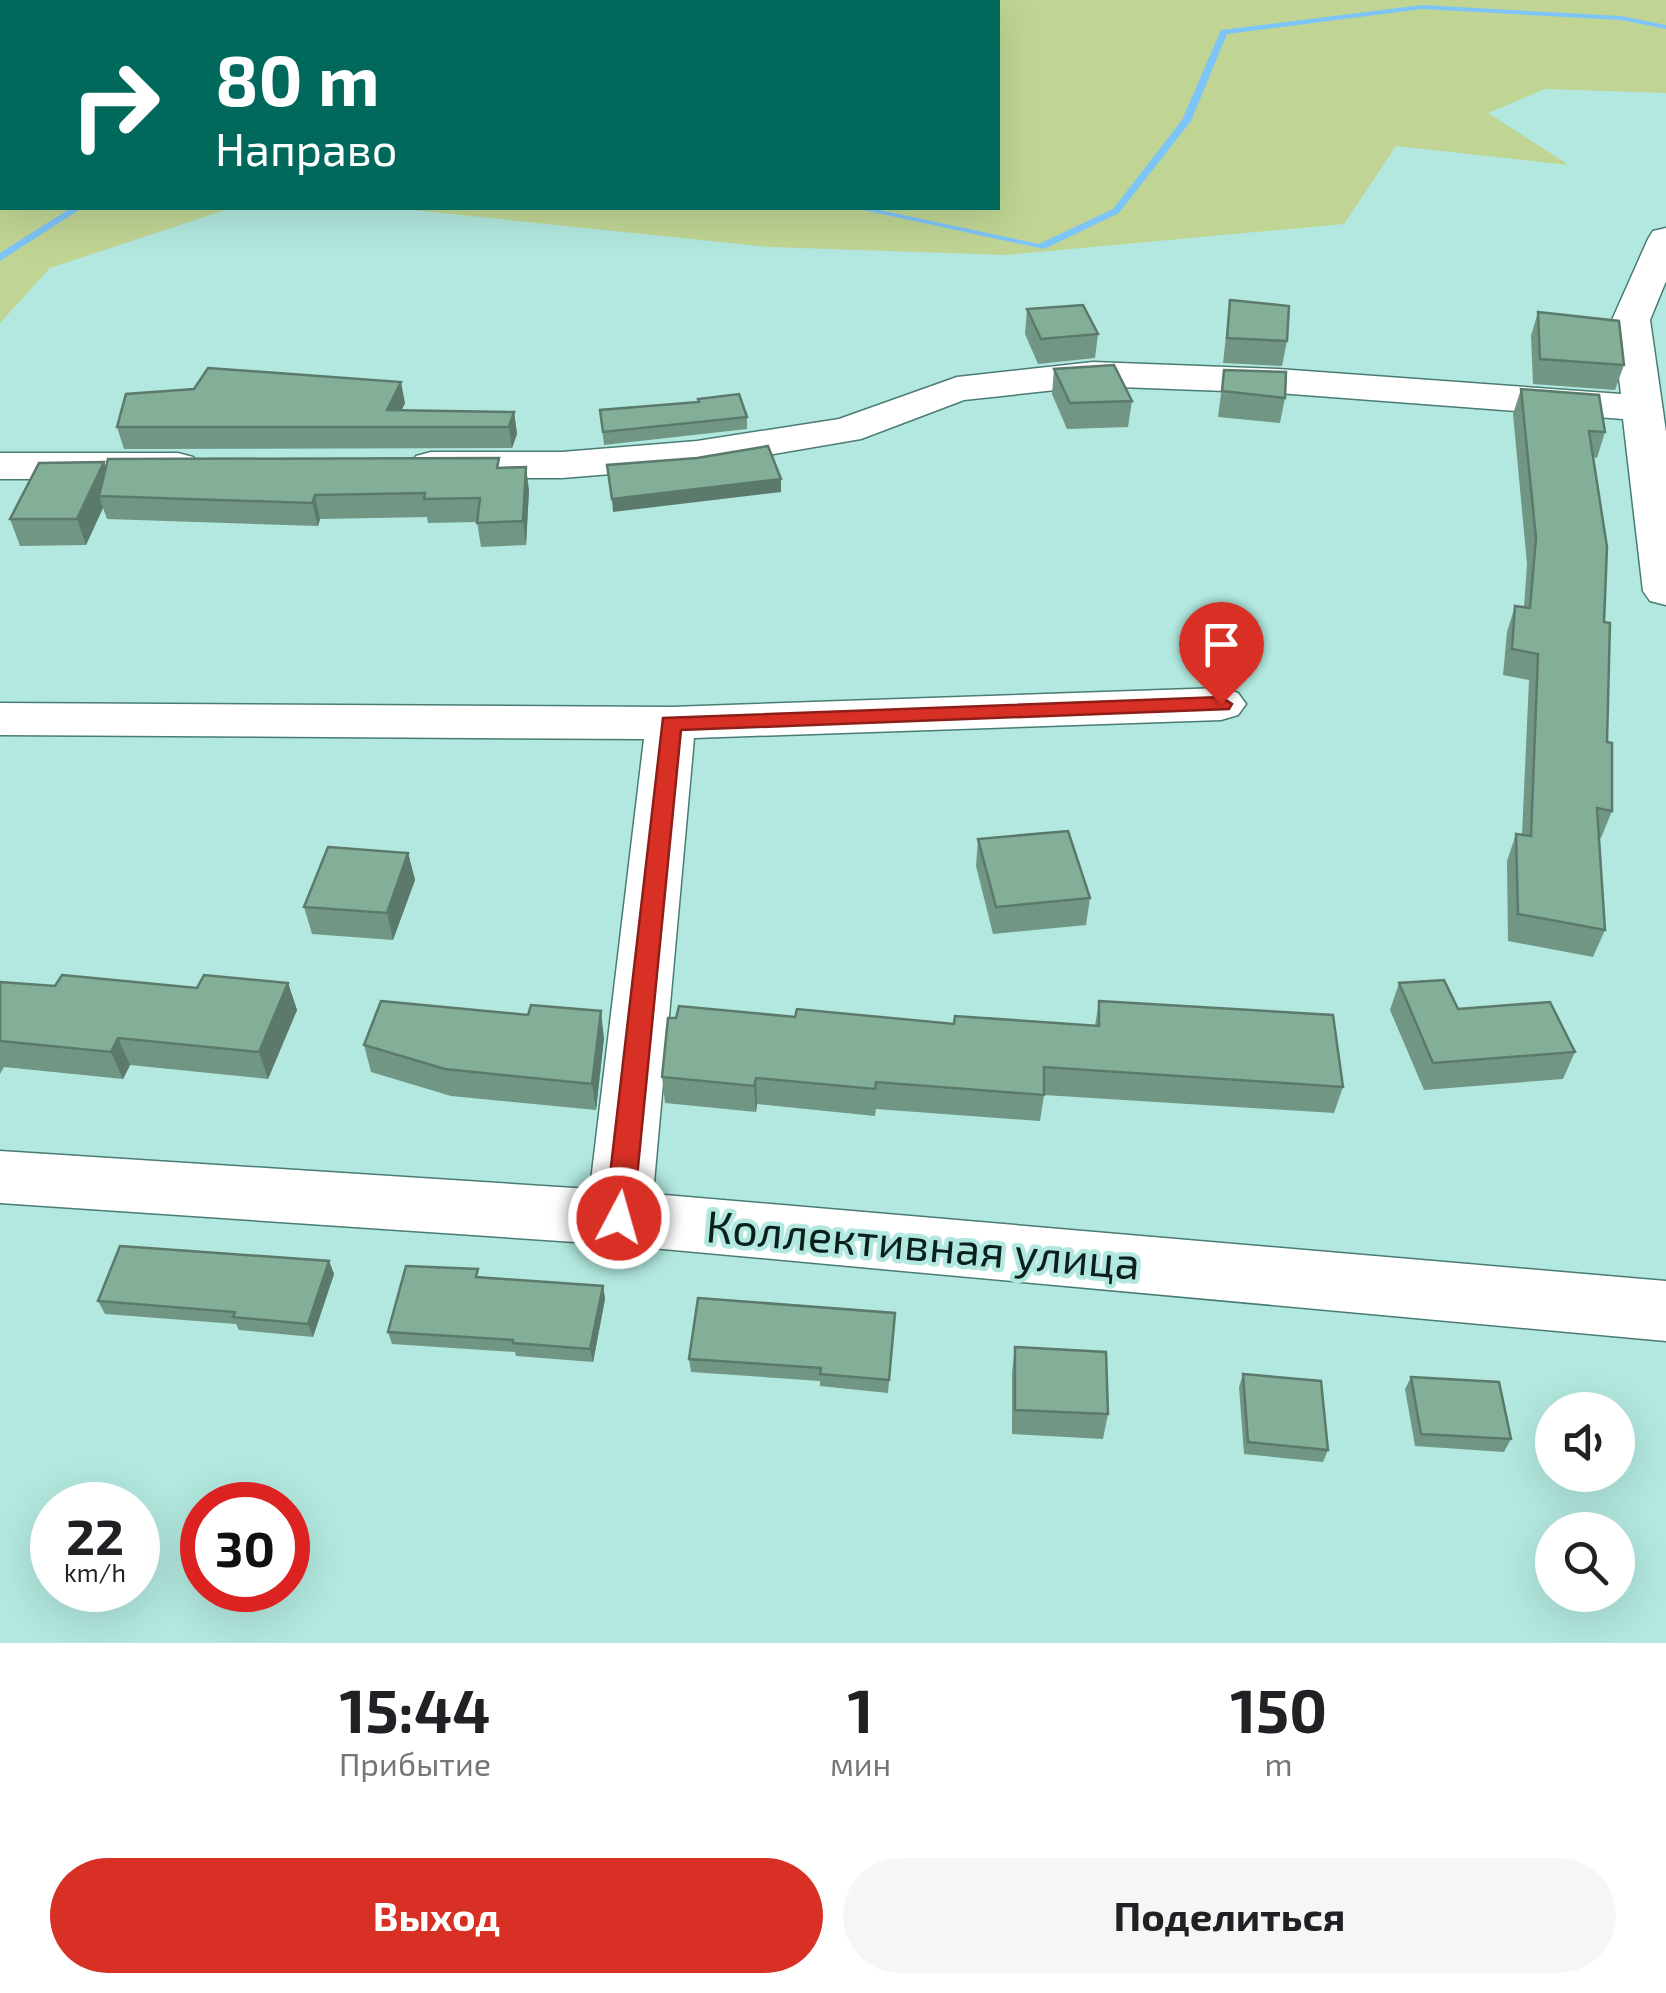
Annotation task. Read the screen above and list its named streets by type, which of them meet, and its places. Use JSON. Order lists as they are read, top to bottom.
{
  "streets": {
    "street": ["Коллективная улица"]
  },
  "page": {
    "turn": ["80 m", "Направо"],
    "speed": "22 km/h",
    "limit": "30",
    "eta": [
      "15:44",
      "Прибытие",
      "1",
      "мин",
      "150",
      "m"
    ],
    "buttons": ["Выход", "Поделиться"]
  }
}
